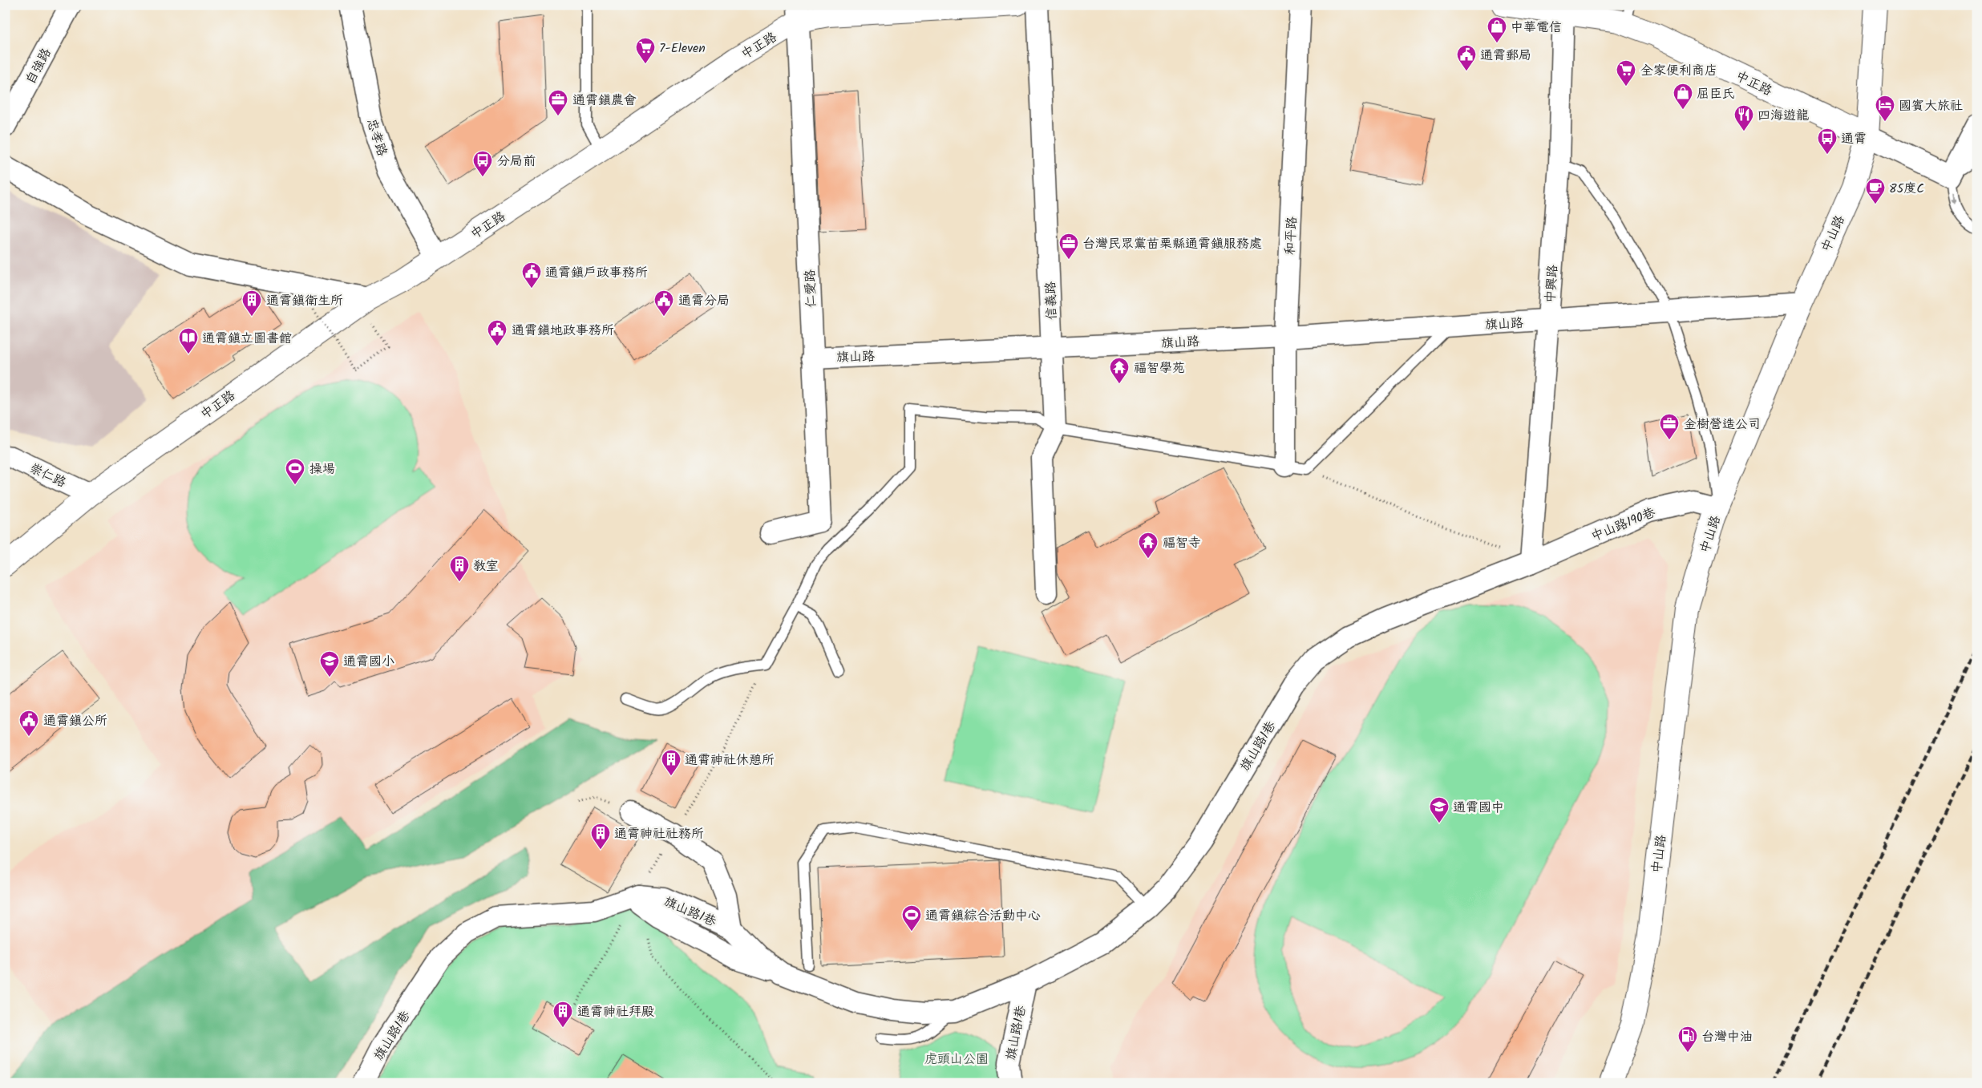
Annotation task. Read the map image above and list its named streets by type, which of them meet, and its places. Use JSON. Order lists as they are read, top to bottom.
{
  "streets": {
    "main road": ["中正路", "中山路"],
    "street": [
      "自強路",
      "忠孝路",
      "和平路",
      "中興路",
      "仁愛路",
      "信義路",
      "旗山路",
      "崇仁路",
      "中山路190巷",
      "旗山路1巷"
    ]
  },
  "crossings": [
    ["中正路", "忠孝路"],
    ["中正路", "中山路"],
    ["中正路", "中興路"],
    ["中正路", "仁愛路"],
    ["中正路", "崇仁路"],
    ["中山路", "旗山路"],
    ["中山路", "中山路190巷"],
    ["和平路", "旗山路"],
    ["中興路", "旗山路"],
    ["中興路", "中山路190巷"],
    ["中興路", "旗山路1巷"],
    ["仁愛路", "旗山路"],
    ["信義路", "旗山路"],
    ["中山路190巷", "旗山路1巷"]
  ],
  "parks": ["虎頭山公園"],
  "places": {
    "shop": ["中華電信", "屈臣氏"],
    "supermarket": ["7-Eleven", "全家便利商店"],
    "public building": [
      "通霄郵局",
      "通霄鎮戶政事務所",
      "通霄分局",
      "通霄鎮地政事務所",
      "通霄鎮公所"
    ],
    "office": ["通霄鎮農會", "台灣民眾黨苗栗縣通霄鎮服務處", "金樹營造公司"],
    "hotel": ["國賓大旅社"],
    "restaurant": ["四海遊龍"],
    "bus stop": ["通霄", "分局前"],
    "cafe": ["85度C"],
    "building": [
      "通霄鎮衛生所",
      "教室",
      "通霄神社休憩所",
      "通霄神社社務所",
      "通霄神社拜殿"
    ],
    "library": ["通霄鎮立圖書館"],
    "temple": ["福智學苑", "福智寺"],
    "sports": ["操場", "通霄鎮綜合活動中心"],
    "school or university": ["通霄國小", "通霄國中"],
    "fuel station": ["台灣中油"]
  }
}
